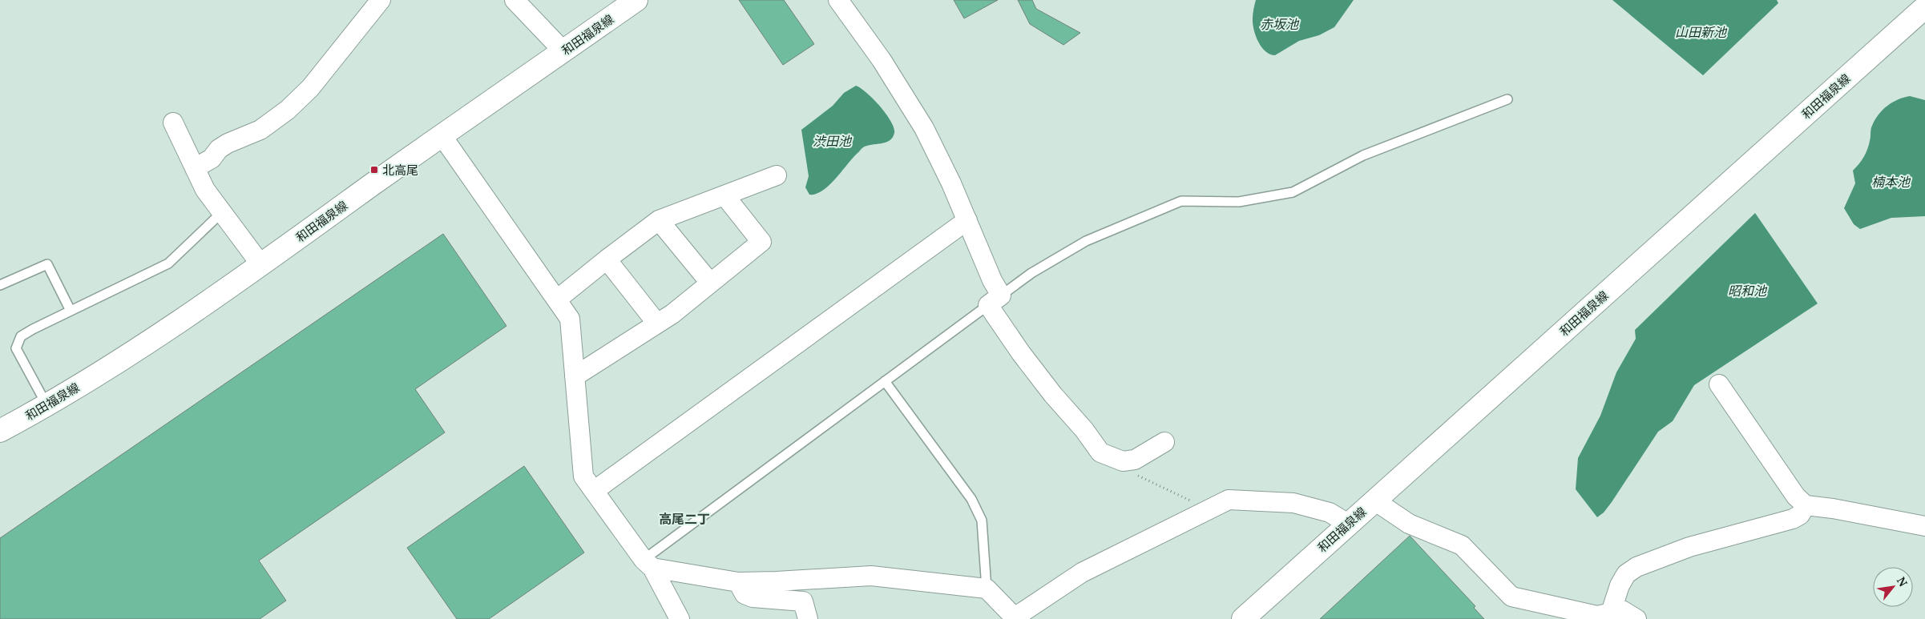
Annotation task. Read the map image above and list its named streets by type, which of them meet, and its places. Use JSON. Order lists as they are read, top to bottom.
{
  "streets": {
    "main road": ["和田福泉線"]
  },
  "districts": ["高尾二丁"],
  "water": [
    "赤坂池",
    "山田新池",
    "渋田池",
    "楠本池",
    "昭和池"
  ],
  "places": {
    "transit": ["北高尾"]
  },
  "north": "top right"
}
